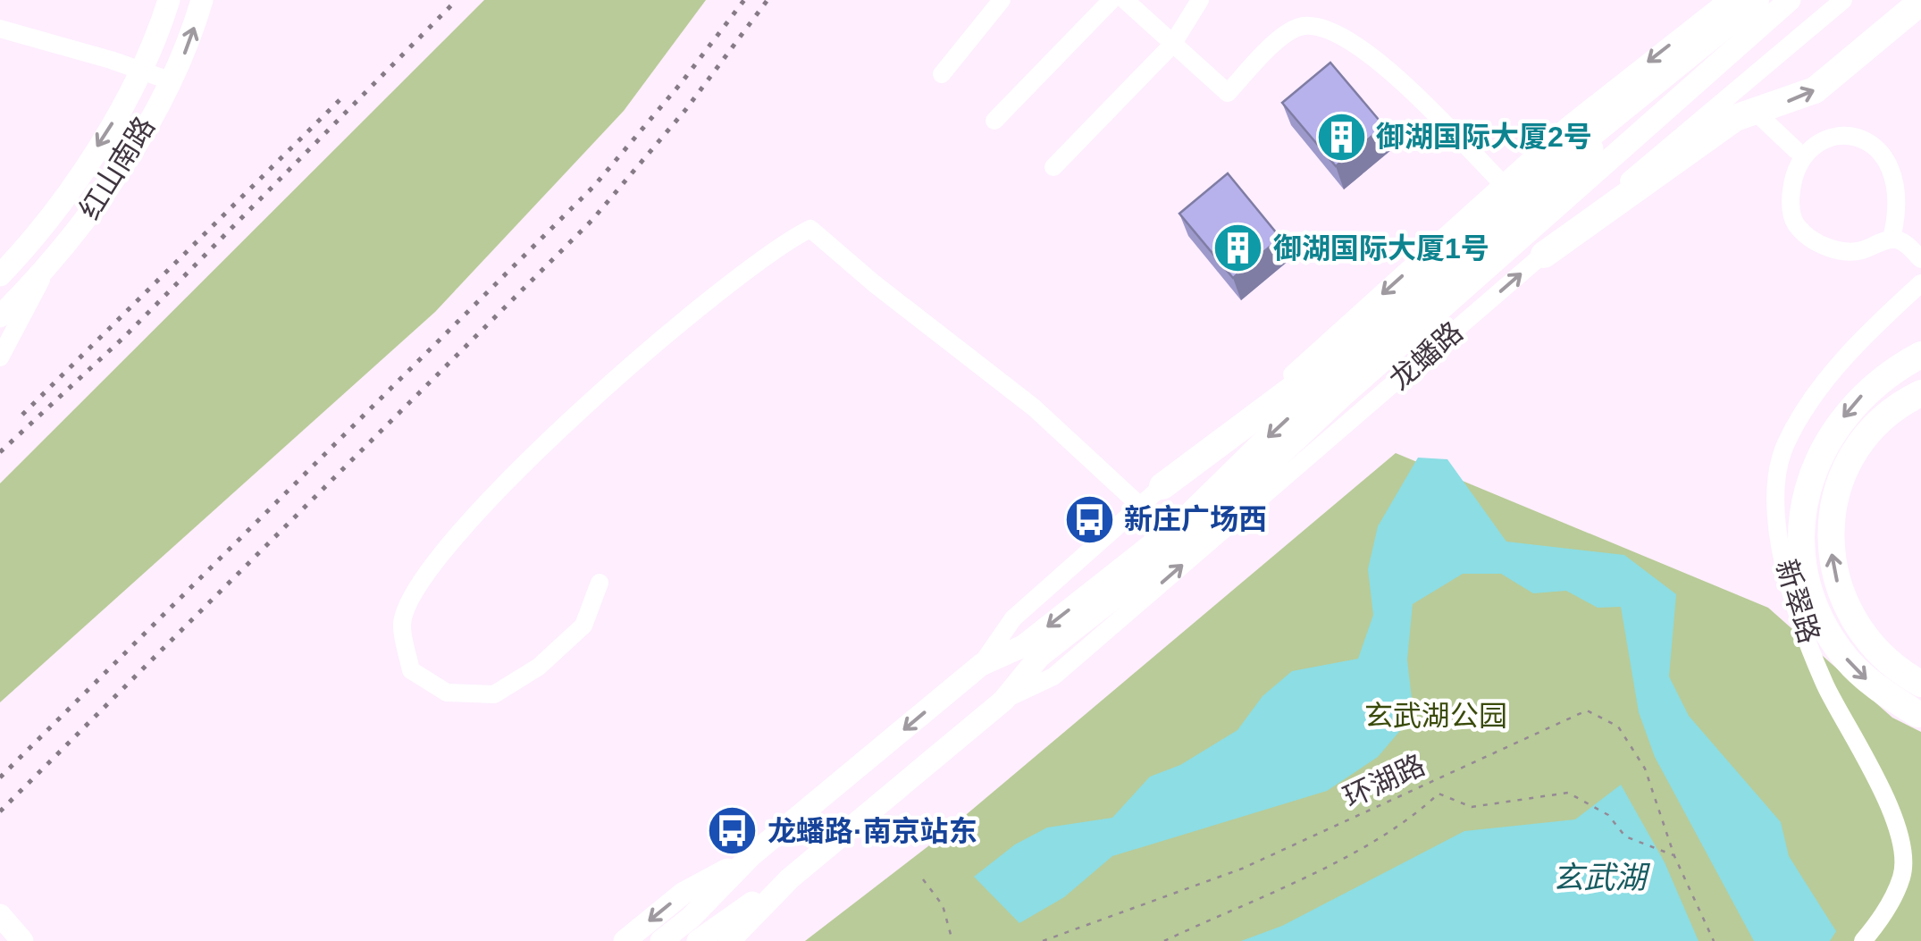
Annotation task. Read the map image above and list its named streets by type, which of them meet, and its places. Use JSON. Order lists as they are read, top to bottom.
{
  "streets": {
    "main road": ["红山南路", "龙蟠路"],
    "street": ["新翠路"],
    "path": ["环湖路"]
  },
  "water": ["玄武湖"],
  "parks": ["玄武湖公园"],
  "places": {
    "building": ["御湖国际大厦2号", "御湖国际大厦1号"],
    "bus stop": ["新庄广场西", "龙蟠路·南京站东"]
  }
}
